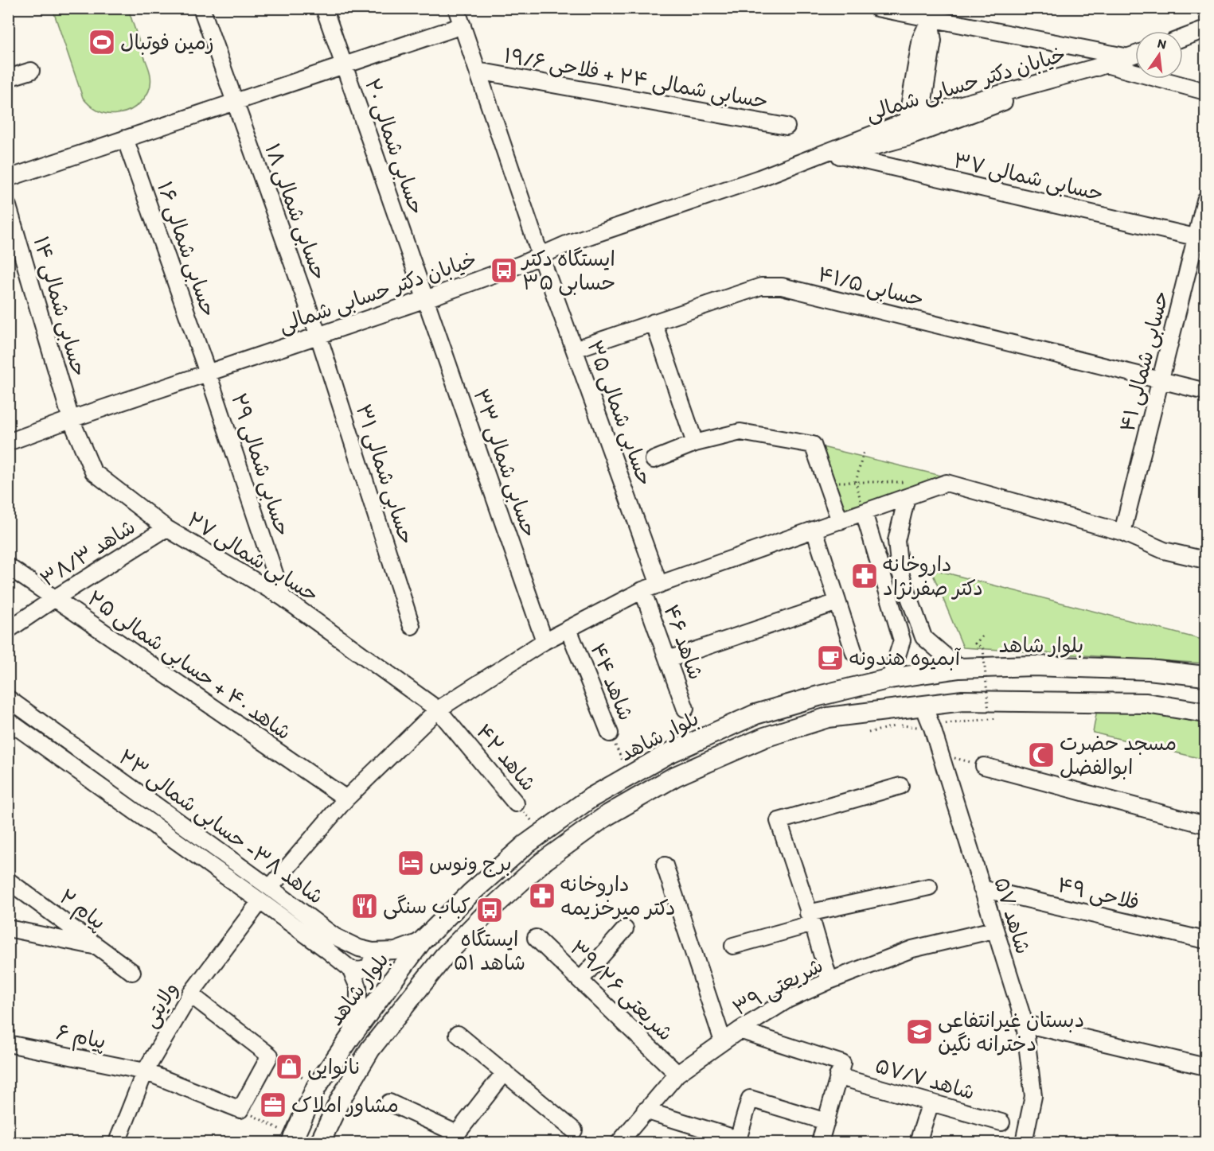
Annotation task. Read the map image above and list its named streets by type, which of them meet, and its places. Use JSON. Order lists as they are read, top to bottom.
{
  "streets": {
    "main road": ["بلوار شاهد"],
    "street": [
      "حسابی شمالی ۲۴ + فلاحی ۱۹/۶",
      "خیابان دکتر حسابی شمالی",
      "حسابی شمالی ۲۰",
      "حسابی شمالی ۳۷",
      "حسابی شمالی ۱۸",
      "حسابی شمالی ۱۶",
      "حسابی ۴۱/۵",
      "حسابی شمالی ۱۴",
      "حسابی شمالی ۴۱",
      "حسابی شمالی ۳۵",
      "حسابی شمالی ۳۳",
      "حسابی شمالی ۲۹",
      "حسابی شمالی ۳۱",
      "شاهد ۳۸/۳",
      "حسابی شمالی ۲۷",
      "شاهد ۴۶",
      "شاهد ۴۰ + حسابی شمالی ۲۵",
      "شاهد ۴۴",
      "شاهد ۴۲",
      "شاهد ۳۸- حسابی شمالی ۲۳",
      "فلاحی ۴۹",
      "پیام ۲",
      "شاهد ۵۷",
      "شریعتی ۳۹",
      "شریعتی ۳۹/۲۶",
      "ولایتی",
      "پیام ۶",
      "شاهد ۵۷/۷"
    ]
  },
  "crossings": [
    ["حسابی شمالی ۲۴ + فلاحی ۱۹/۶", "حسابی شمالی ۳۵"],
    ["خیابان دکتر حسابی شمالی", "حسابی شمالی ۲۰"],
    ["خیابان دکتر حسابی شمالی", "حسابی شمالی ۳۷"],
    ["خیابان دکتر حسابی شمالی", "حسابی شمالی ۱۸"],
    ["خیابان دکتر حسابی شمالی", "حسابی شمالی ۱۶"],
    ["خیابان دکتر حسابی شمالی", "حسابی شمالی ۱۴"],
    ["خیابان دکتر حسابی شمالی", "حسابی شمالی ۳۵"],
    ["خیابان دکتر حسابی شمالی", "حسابی شمالی ۳۳"],
    ["خیابان دکتر حسابی شمالی", "حسابی شمالی ۲۹"],
    ["خیابان دکتر حسابی شمالی", "حسابی شمالی ۳۱"],
    ["خیابان دکتر حسابی شمالی", "حسابی شمالی ۲۷"],
    ["حسابی شمالی ۲۰", "حسابی شمالی ۳۳"],
    ["حسابی شمالی ۳۷", "حسابی شمالی ۴۱"],
    ["حسابی شمالی ۱۸", "حسابی شمالی ۳۱"],
    ["حسابی شمالی ۱۶", "حسابی شمالی ۲۹"],
    ["حسابی ۴۱/۵", "حسابی شمالی ۴۱"],
    ["حسابی ۴۱/۵", "حسابی شمالی ۳۵"],
    ["حسابی شمالی ۱۴", "حسابی شمالی ۲۷"],
    ["حسابی شمالی ۲۹", "حسابی شمالی ۲۷"],
    ["شاهد ۳۸/۳", "حسابی شمالی ۲۷"],
    ["شاهد ۳۸/۳", "شاهد ۴۰ + حسابی شمالی ۲۵"],
    ["حسابی شمالی ۲۷", "شاهد ۴۲"],
    ["بلوار شاهد", "شاهد ۴۴"],
    ["بلوار شاهد", "شاهد ۴۲"],
    ["بلوار شاهد", "شاهد ۳۸- حسابی شمالی ۲۳"],
    ["شاهد ۳۸- حسابی شمالی ۲۳", "ولایتی"],
    ["فلاحی ۴۹", "شاهد ۵۷"],
    ["شاهد ۵۷", "شریعتی ۳۹"],
    ["شریعتی ۳۹", "شریعتی ۳۹/۲۶"],
    ["ولایتی", "پیام ۶"]
  ],
  "places": {
    "sports": ["زمین فوتبال"],
    "bus stop": ["ایستگاه دکتر حسابی ۳۵", "ایستگاه شاهد ۵۱"],
    "pharmacy": ["داروخانه دکتر صفرنژاد", "داروخانه دکتر میرخزیمه"],
    "cafe": ["آبمیوه هندونه"],
    "mosque": ["مسجد حضرت ابوالفضل"],
    "hotel": ["برج ونوس"],
    "restaurant": ["کباب سنگی"],
    "school or university": ["دبستان غیرانتفاعی دخترانه نگین"],
    "shop": ["نانوایی"],
    "office": ["مشاور املاک"]
  },
  "north": "top"
}
